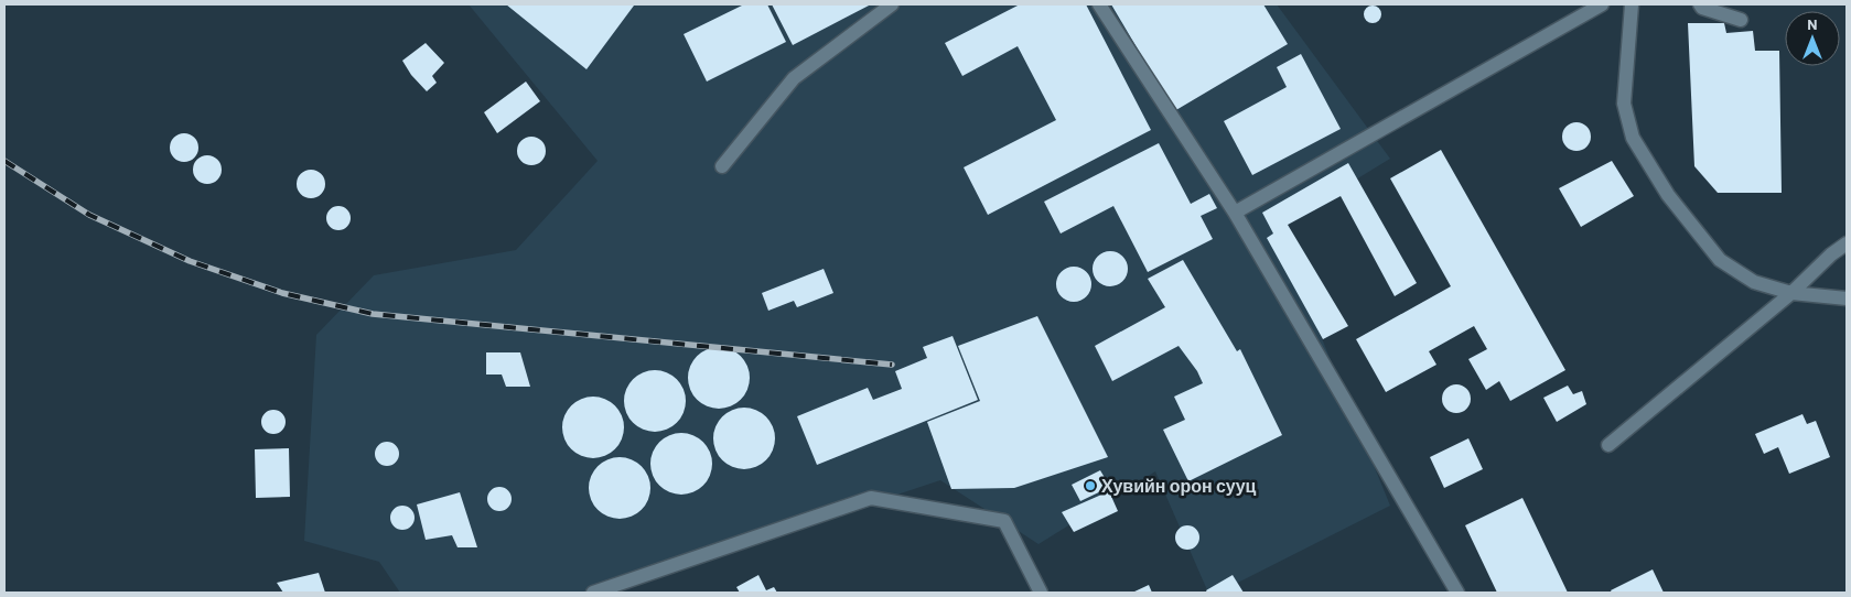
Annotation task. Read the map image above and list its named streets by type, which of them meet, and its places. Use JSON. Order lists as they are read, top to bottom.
{
  "places": ["Хувийн орон сууц"],
  "north": "top"
}
